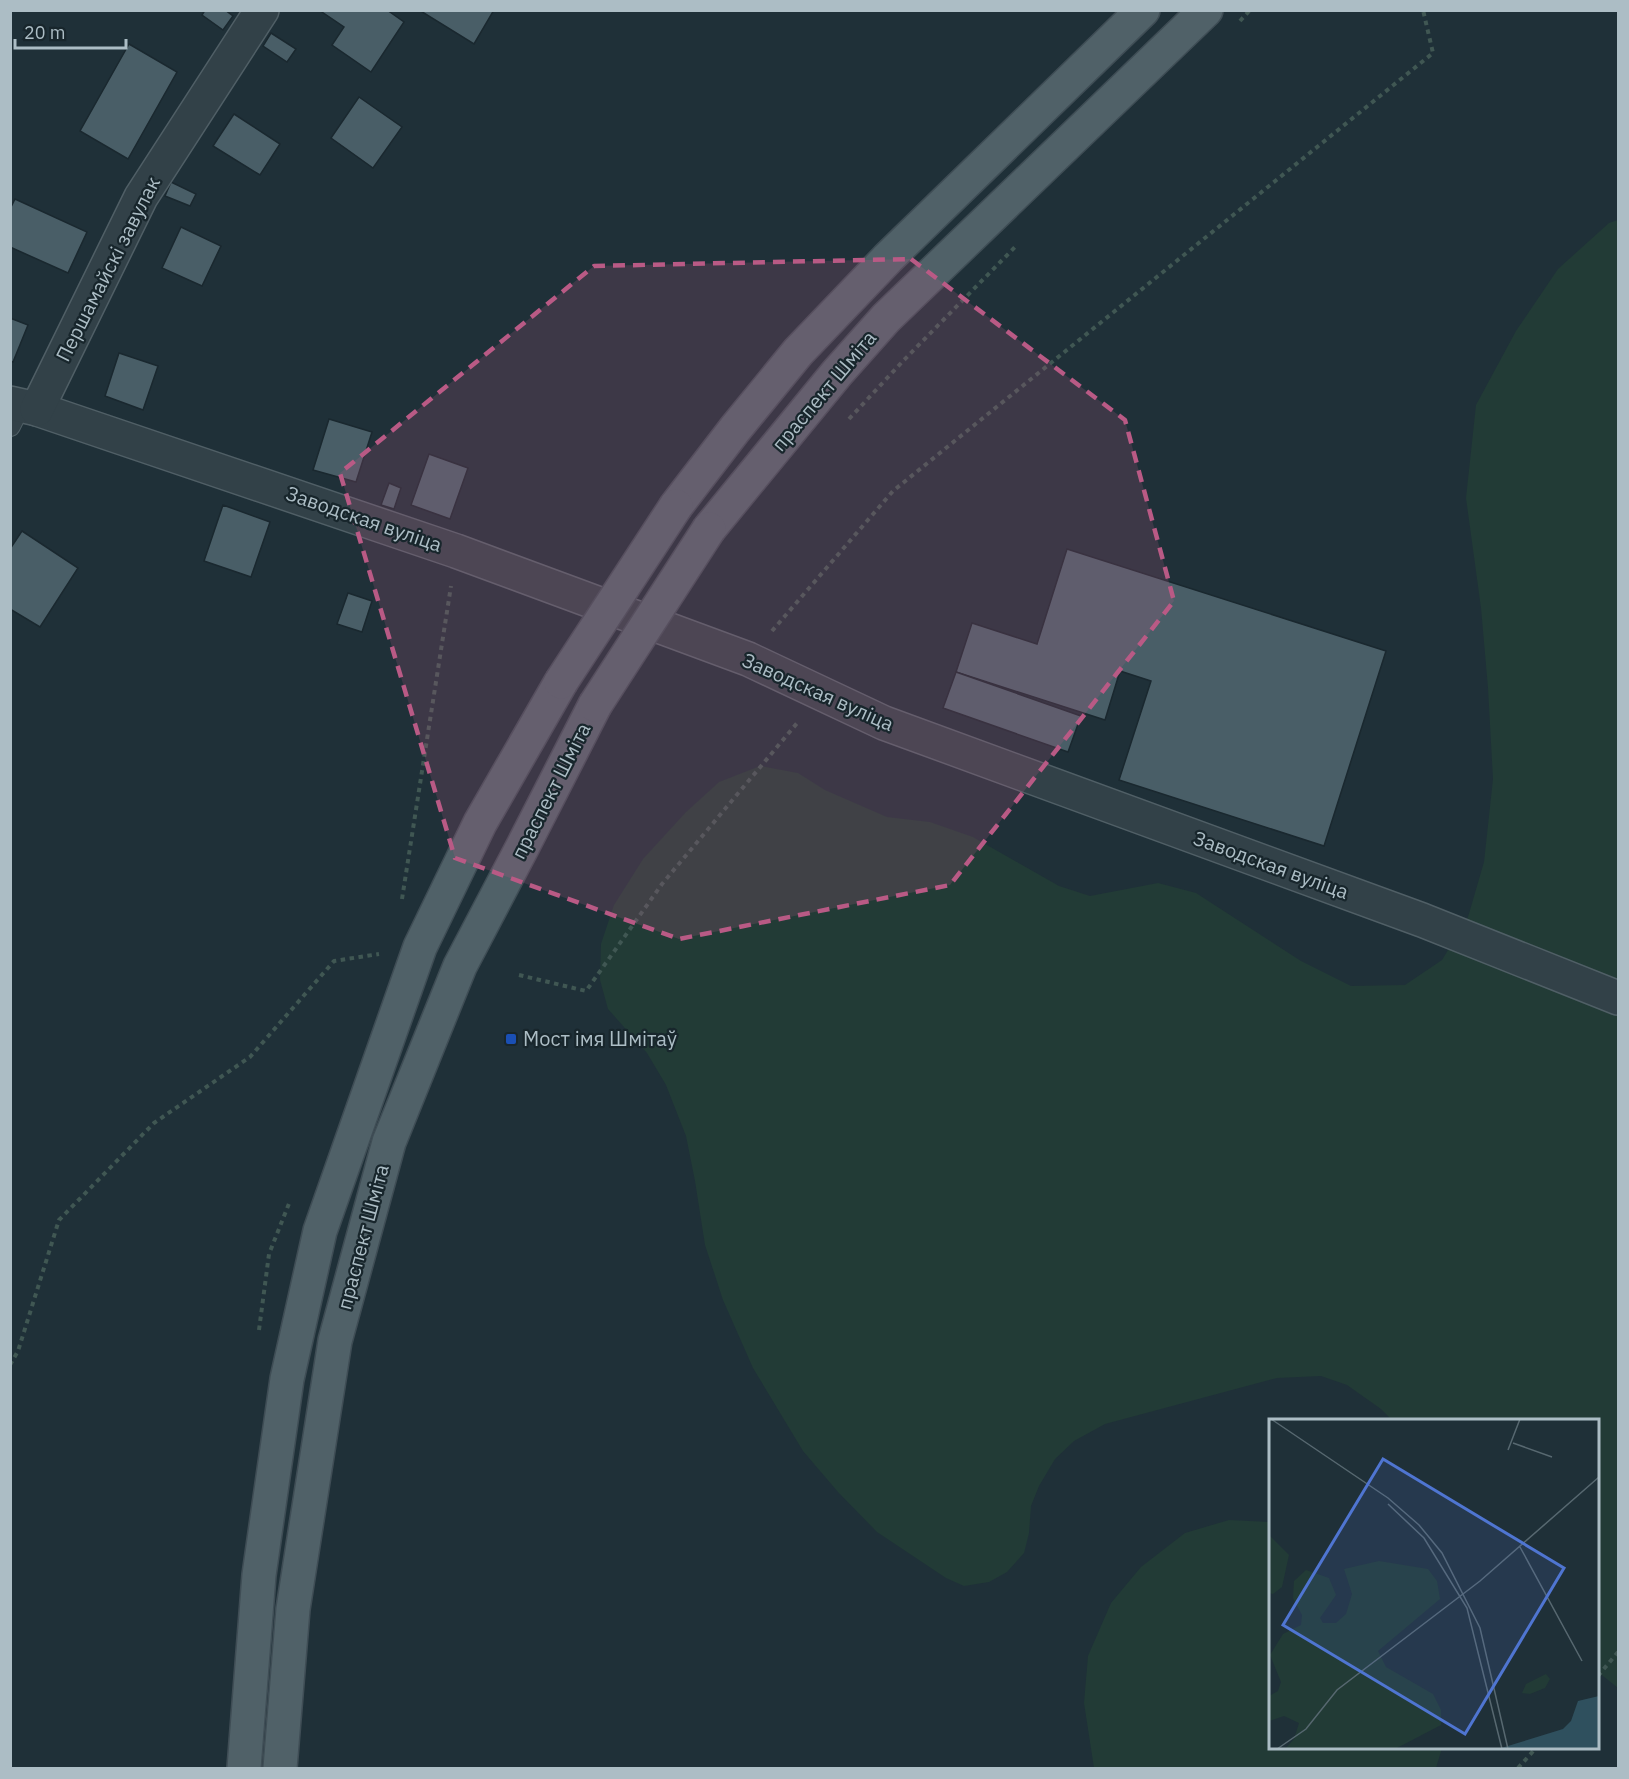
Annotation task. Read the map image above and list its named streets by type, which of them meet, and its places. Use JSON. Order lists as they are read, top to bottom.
{
  "streets": {
    "main road": ["праспект Шміта"],
    "street": ["Першамайскі завулак", "Заводская вуліца"]
  },
  "crossings": [
    ["Першамайскі завулак", "Заводская вуліца"]
  ],
  "places": {
    "transit": ["Мост імя Шмітаў"]
  },
  "scale_bar": "20 m"
}
